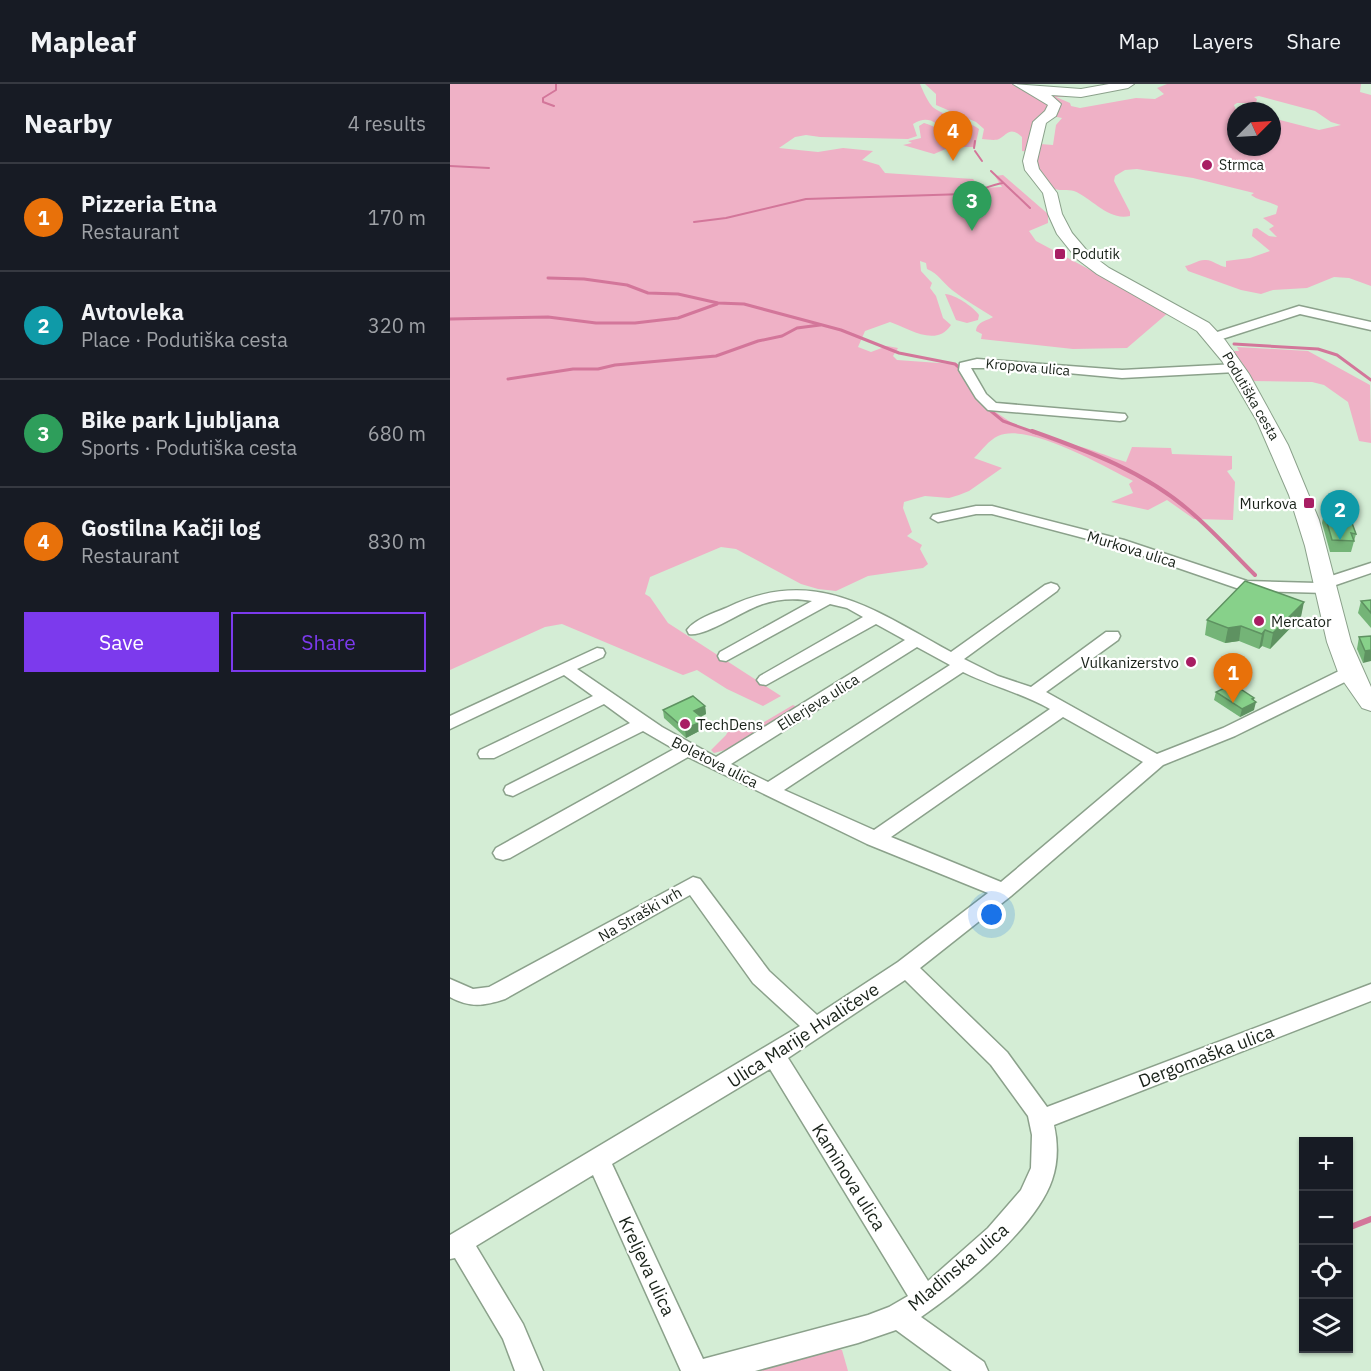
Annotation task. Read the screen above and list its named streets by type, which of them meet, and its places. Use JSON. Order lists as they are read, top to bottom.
{
  "streets": {
    "street": [
      "Kropova ulica",
      "Podutiška cesta",
      "Murkova ulica",
      "Ellerjeva ulica",
      "Boletova ulica",
      "Na Straški vrh",
      "Ulica Marije Hvaličeve",
      "Dergomaška ulica",
      "Kaminova ulica",
      "Kreljeva ulica",
      "Mladinska ulica"
    ]
  },
  "crossings": [
    ["Kropova ulica", "Podutiška cesta"],
    ["Podutiška cesta", "Murkova ulica"],
    ["Podutiška cesta", "Ulica Marije Hvaličeve"],
    ["Ellerjeva ulica", "Boletova ulica"],
    ["Boletova ulica", "Ulica Marije Hvaličeve"],
    ["Na Straški vrh", "Ulica Marije Hvaličeve"],
    ["Ulica Marije Hvaličeve", "Kaminova ulica"],
    ["Ulica Marije Hvaličeve", "Kreljeva ulica"],
    ["Ulica Marije Hvaličeve", "Mladinska ulica"],
    ["Dergomaška ulica", "Mladinska ulica"],
    ["Kaminova ulica", "Mladinska ulica"]
  ],
  "places": {
    "other": [
      "Strmca",
      "Mercator",
      "Vulkanizerstvo",
      "TechDens"
    ],
    "transit": ["Podutik", "Murkova"]
  },
  "north": "top right",
  "page": {
    "header": "Mapleaf",
    "nav": ["Map", "Layers", "Share"],
    "heading": ["Nearby", "4 results"],
    "pins": [
      "4",
      "3",
      "2",
      "1"
    ],
    "list": [
      {
        "mark": "1",
        "name": "Pizzeria Etna",
        "note": "Restaurant",
        "value": "170 m"
      },
      {
        "mark": "2",
        "name": "Avtovleka",
        "note": "Place · Podutiška cesta",
        "value": "320 m"
      },
      {
        "mark": "3",
        "name": "Bike park Ljubljana",
        "note": "Sports · Podutiška cesta",
        "value": "680 m"
      },
      {
        "mark": "4",
        "name": "Gostilna Kačji log",
        "note": "Restaurant",
        "value": "830 m"
      }
    ],
    "buttons": ["Save", "Share"],
    "map_buttons": ["+", "−"]
  }
}
